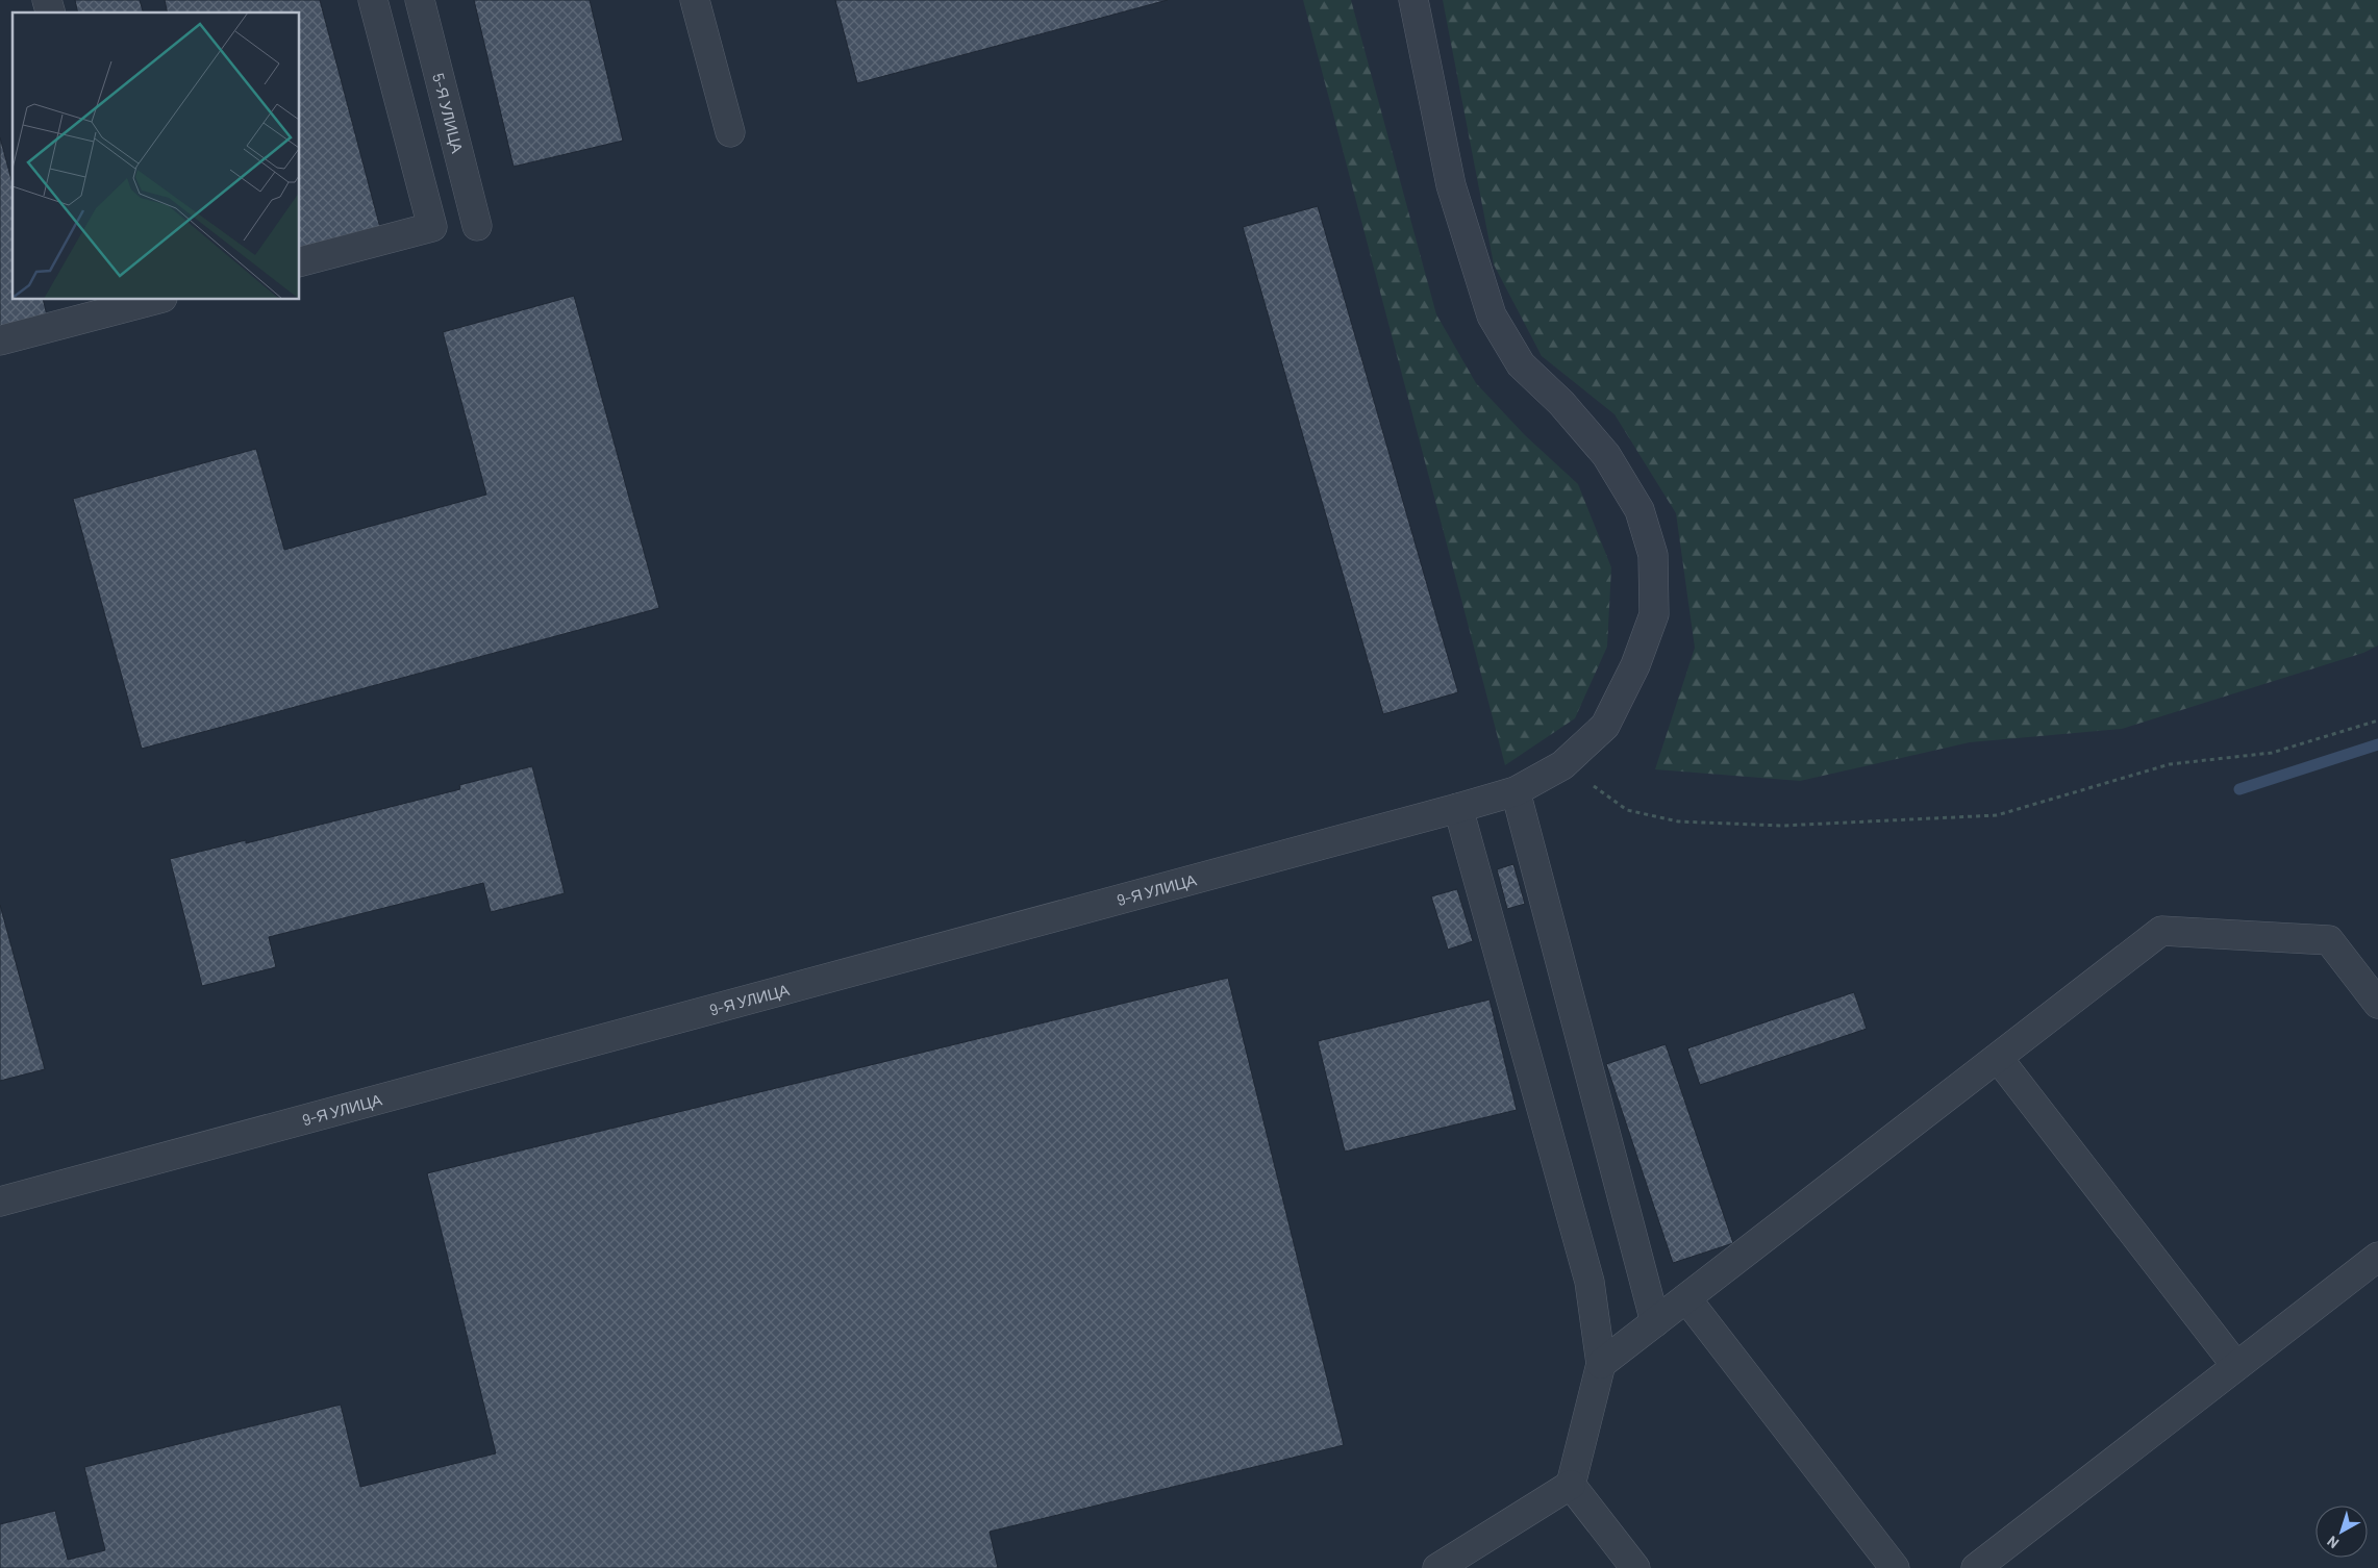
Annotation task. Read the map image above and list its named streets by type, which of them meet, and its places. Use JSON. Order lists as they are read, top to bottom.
{
  "streets": {
    "street": ["5-Я УЛИЦА", "9-Я УЛИЦА"]
  },
  "north": "bottom left"
}
